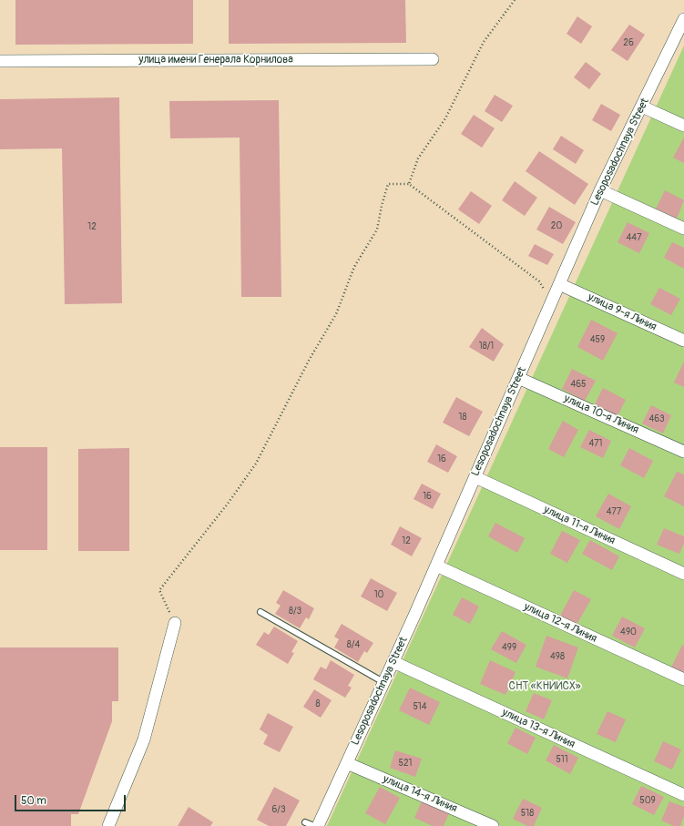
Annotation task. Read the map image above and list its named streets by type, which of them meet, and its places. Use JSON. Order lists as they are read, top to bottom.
{
  "streets": {
    "street": [
      "улица имени Генерала Корнилова",
      "Lesoposadochnaya Street",
      "улица 9-я Линия",
      "улица 10-я Линия",
      "улица 11-я Линия",
      "улица 12-я Линия",
      "улица 13-я Линия",
      "улица 14-я Линия"
    ]
  },
  "crossings": [
    ["Lesoposadochnaya Street", "улица 9-я Линия"],
    ["Lesoposadochnaya Street", "улица 10-я Линия"],
    ["Lesoposadochnaya Street", "улица 11-я Линия"],
    ["Lesoposadochnaya Street", "улица 12-я Линия"],
    ["Lesoposadochnaya Street", "улица 13-я Линия"],
    ["Lesoposadochnaya Street", "улица 14-я Линия"]
  ],
  "parks": ["СНТ «КНИИСХ»"],
  "house_numbers": [
    "26",
    "20",
    "12",
    "447",
    "459",
    "18/1",
    "465",
    "18",
    "463",
    "471",
    "16",
    "16",
    "477",
    "12",
    "10",
    "8/3",
    "490",
    "8/4",
    "499",
    "498",
    "8",
    "514",
    "511",
    "521",
    "509",
    "6/3",
    "518"
  ],
  "scale_bar": "50 m"
}
